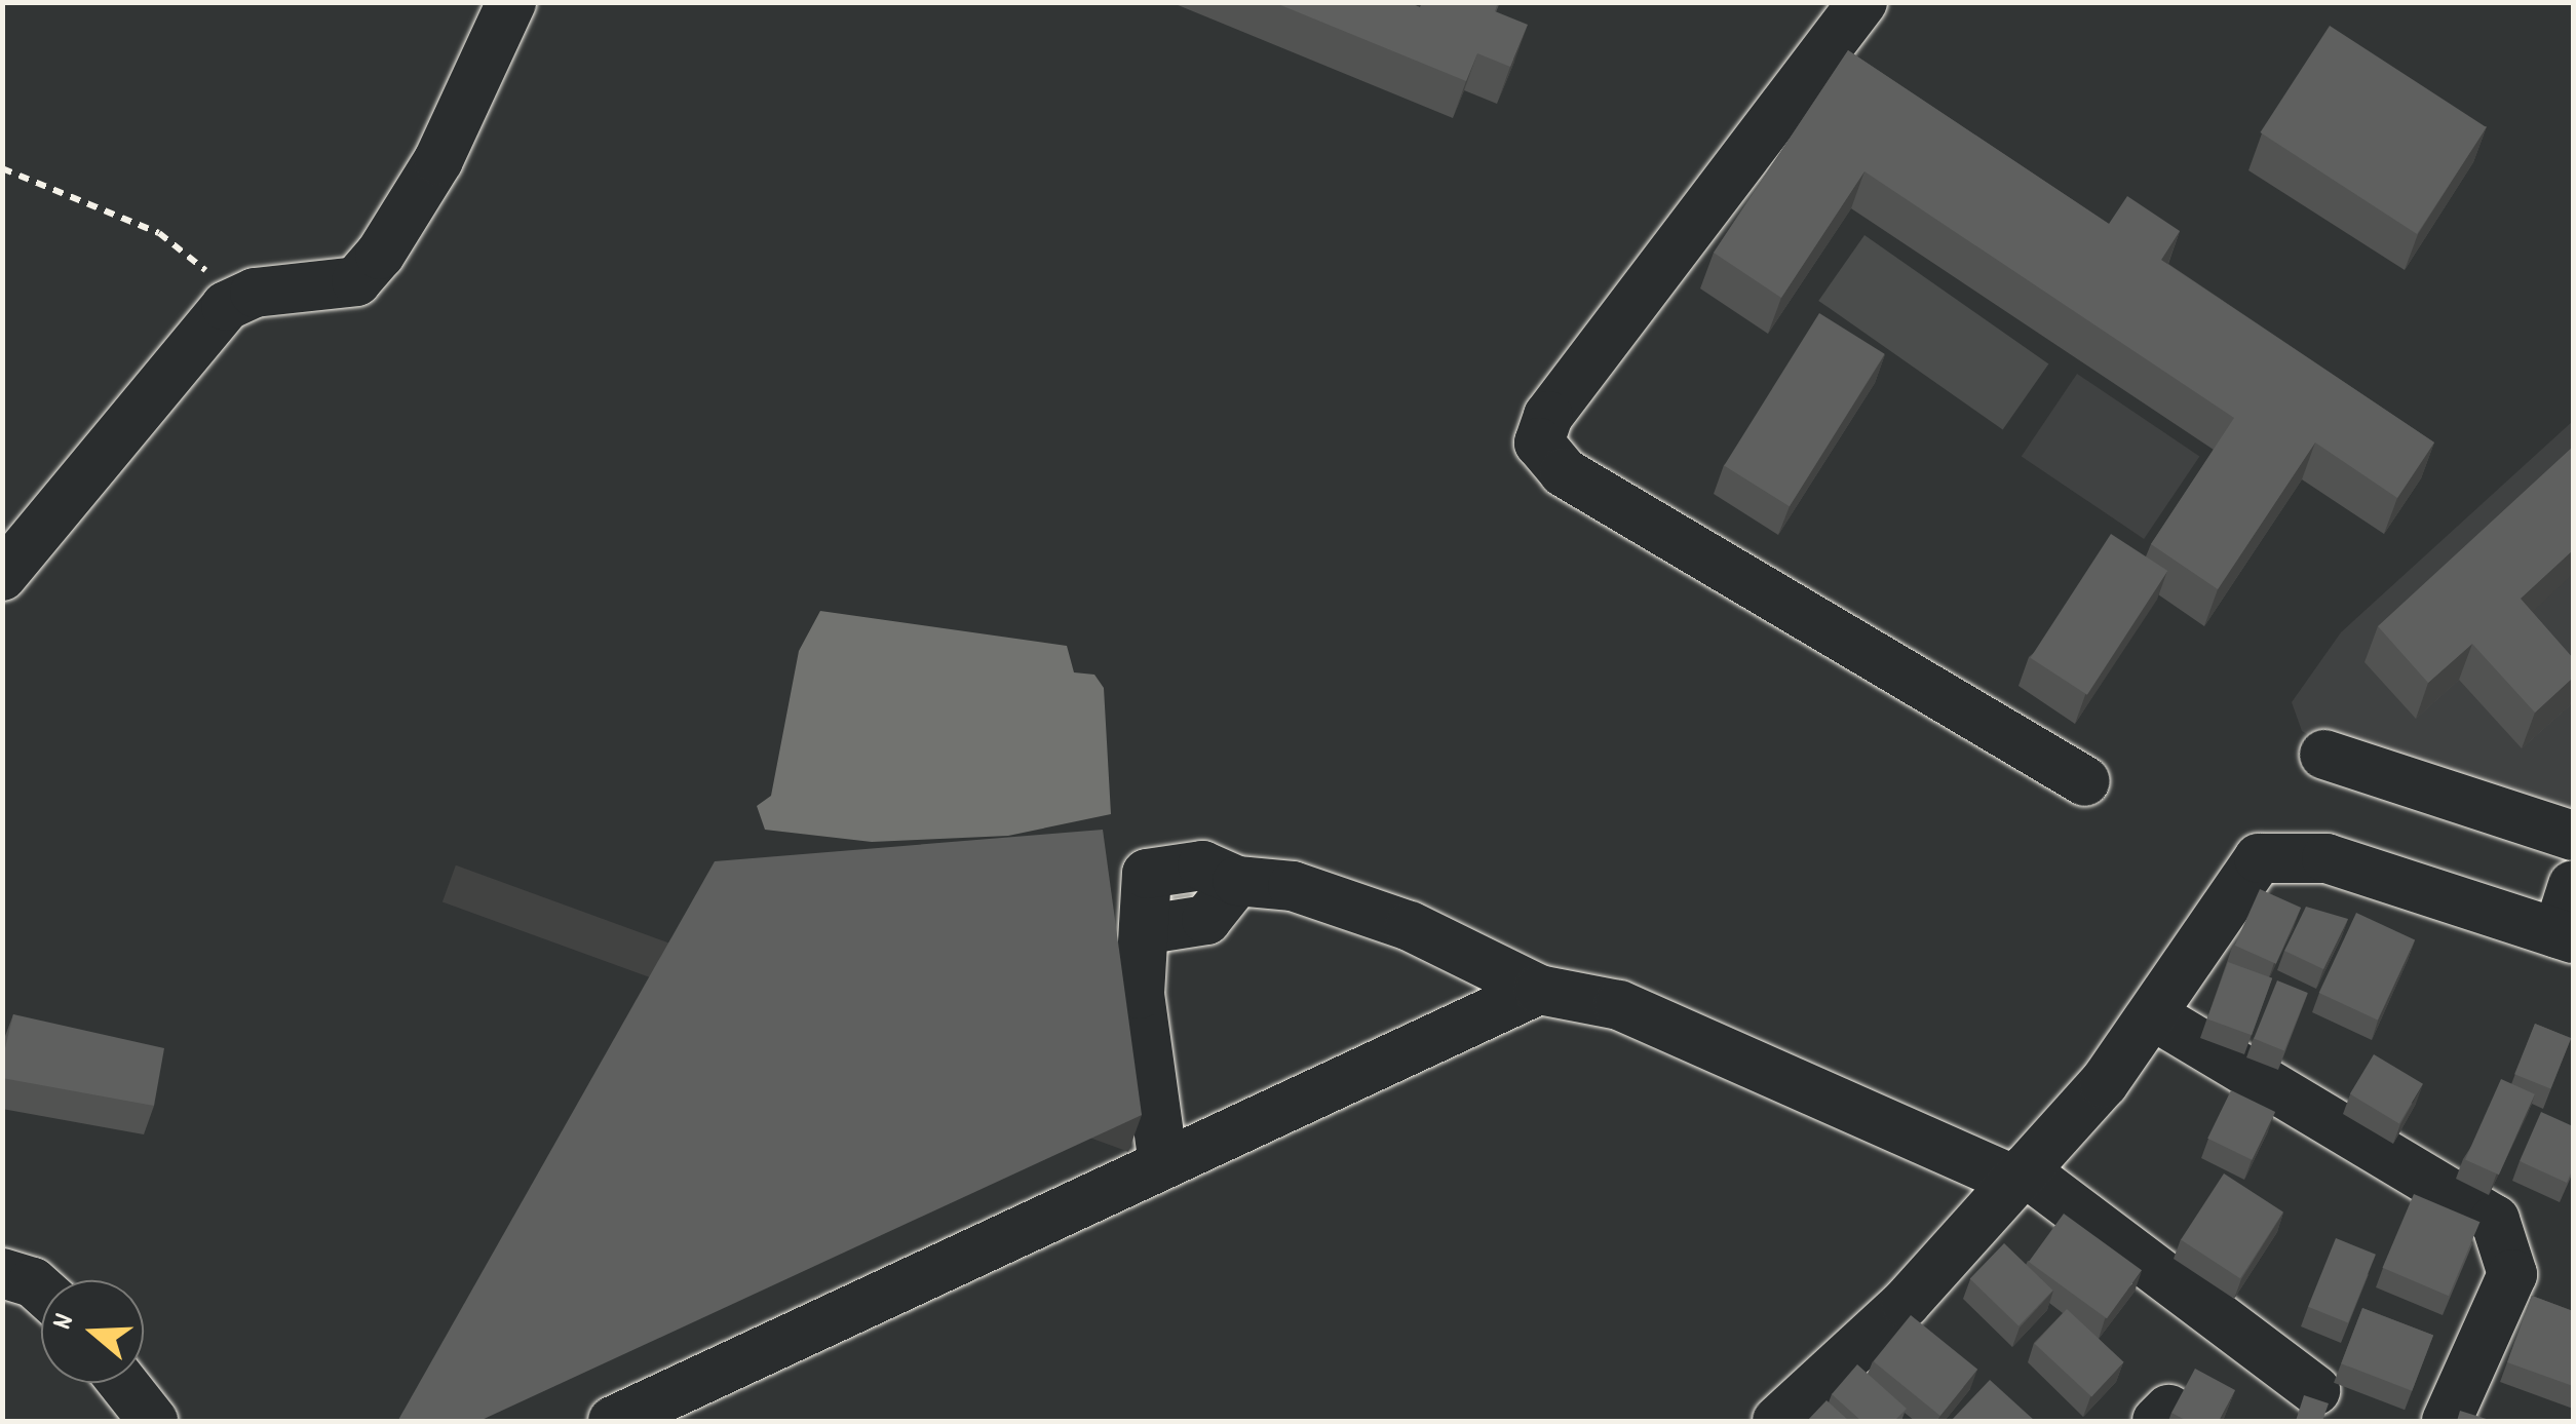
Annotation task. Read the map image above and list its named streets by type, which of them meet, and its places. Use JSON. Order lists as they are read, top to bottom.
{
  "north": "left"
}
